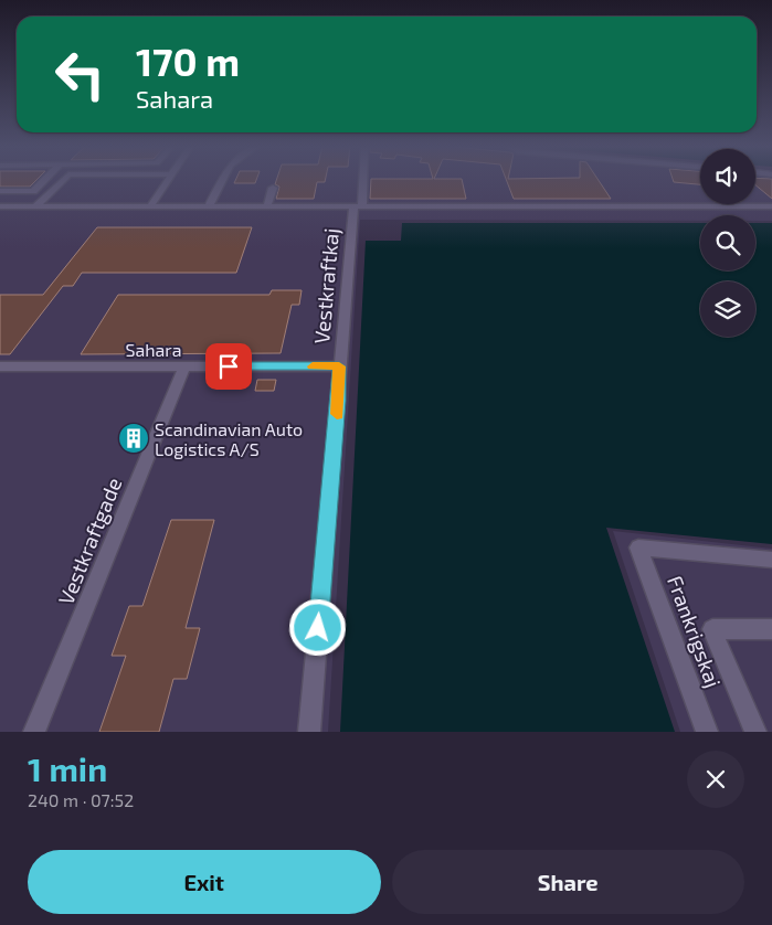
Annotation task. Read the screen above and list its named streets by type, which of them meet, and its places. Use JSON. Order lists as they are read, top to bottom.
{
  "streets": {
    "street": [
      "Vestkraftkaj",
      "Sahara",
      "Vestkraftgade",
      "Frankrigskaj"
    ]
  },
  "crossings": [
    ["Vestkraftkaj", "Sahara"],
    ["Sahara", "Vestkraftgade"]
  ],
  "places": {
    "building": ["Scandinavian Auto Logistics A/S"]
  },
  "page": {
    "turn": ["170 m", "Sahara"],
    "heading": ["1 min", "240 m · 07:52"],
    "buttons": ["Exit", "Share"]
  }
}
